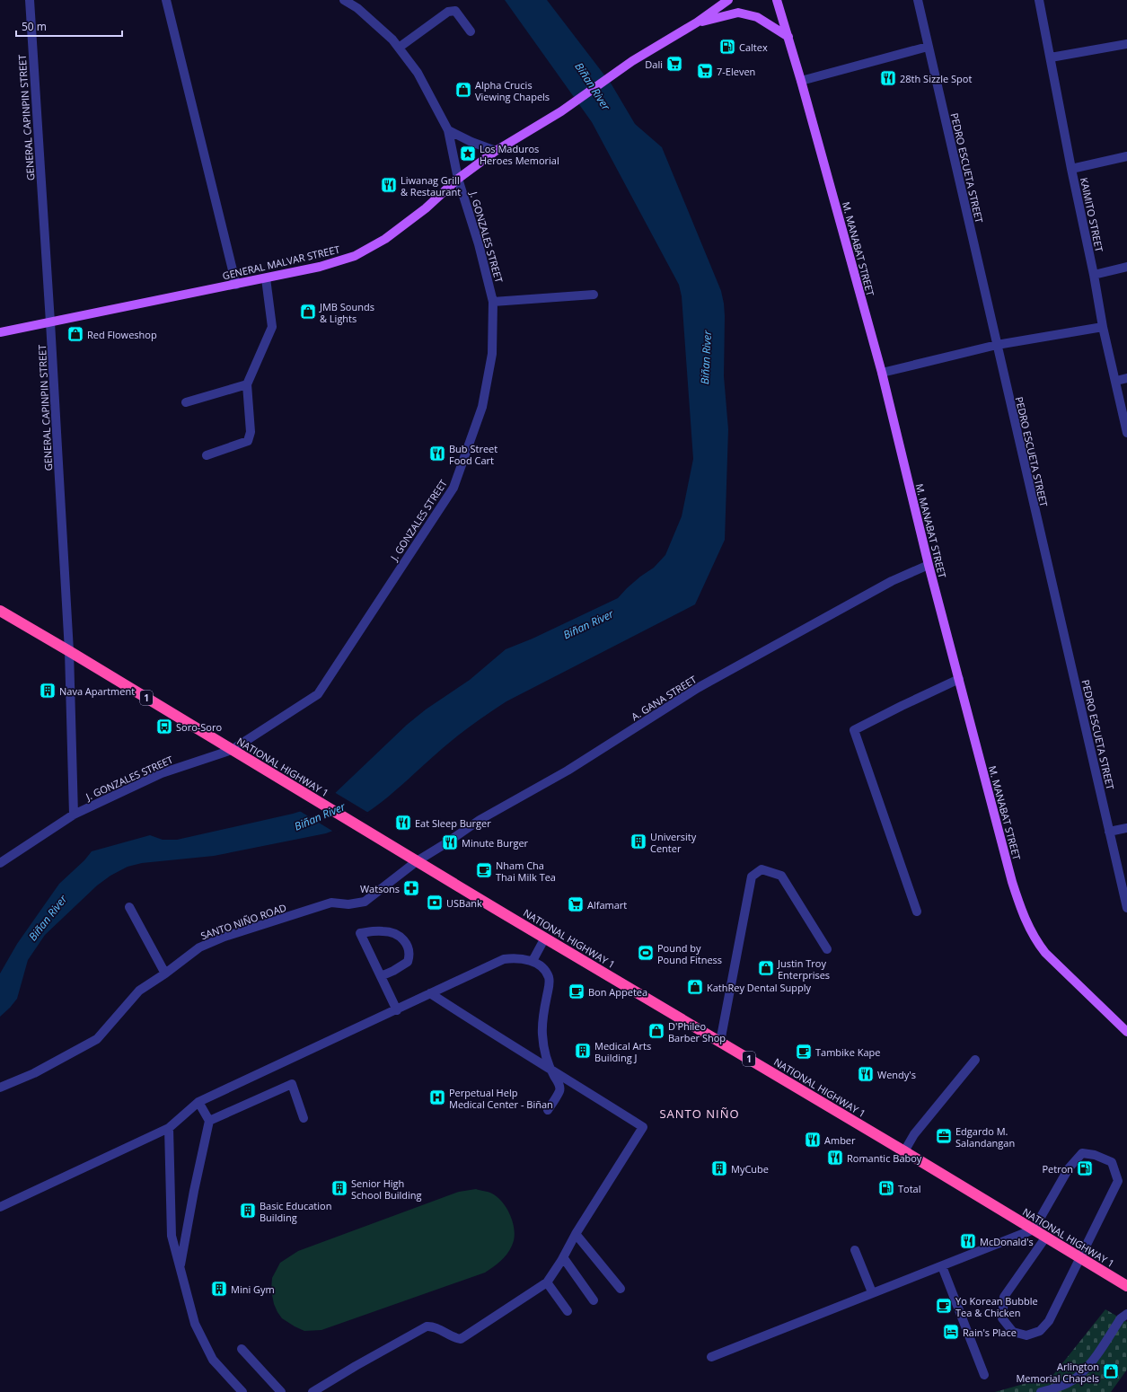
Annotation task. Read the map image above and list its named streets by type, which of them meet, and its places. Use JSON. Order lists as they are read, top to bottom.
{
  "streets": {
    "highway": ["1", "NATIONAL HIGHWAY 1"],
    "main road": ["M. MANABAT STREET", "GENERAL MALVAR STREET"],
    "street": [
      "GENERAL CAPINPIN STREET",
      "PEDRO ESCUETA STREET",
      "KAIMITO STREET",
      "J. GONZALES STREET",
      "A. GANA STREET",
      "SANTO NIÑO ROAD"
    ]
  },
  "crossings": [
    ["GENERAL CAPINPIN STREET", "J. GONZALES STREET"],
    ["GENERAL CAPINPIN STREET", "GENERAL MALVAR STREET"],
    ["GENERAL CAPINPIN STREET", "NATIONAL HIGHWAY 1"],
    ["J. GONZALES STREET", "GENERAL MALVAR STREET"],
    ["J. GONZALES STREET", "NATIONAL HIGHWAY 1"],
    ["M. MANABAT STREET", "A. GANA STREET"],
    ["A. GANA STREET", "NATIONAL HIGHWAY 1"],
    ["A. GANA STREET", "SANTO NIÑO ROAD"],
    ["NATIONAL HIGHWAY 1", "SANTO NIÑO ROAD"]
  ],
  "districts": ["SANTO NIÑO"],
  "water": ["Biñan River"],
  "places": {
    "fuel station": ["Caltex", "Petron", "Total"],
    "supermarket": ["Dali", "7-Eleven", "Alfamart"],
    "restaurant": [
      "28th Sizzle Spot",
      "Liwanag Grill & Restaurant",
      "Bub Street Food Cart",
      "Eat Sleep Burger",
      "Minute Burger",
      "Wendy's",
      "Amber",
      "Romantic Baboy",
      "McDonald's"
    ],
    "shop": [
      "Alpha Crucis Viewing Chapels",
      "JMB Sounds & Lights",
      "Red Floweshop",
      "Justin Troy Enterprises",
      "KathRey Dental Supply",
      "D'Phileo Barber Shop",
      "Arlington Memorial Chapels"
    ],
    "place": ["Los Maduros Heroes Memorial"],
    "building": [
      "Nava Apartment",
      "University Center",
      "Medical Arts Building J",
      "MyCube",
      "Senior High School Building",
      "Basic Education Building",
      "Mini Gym"
    ],
    "bus stop": ["Soro-Soro"],
    "cafe": [
      "Nham Cha Thai Milk Tea",
      "Bon Appetea",
      "Tambike Kape",
      "Yo Korean Bubble Tea & Chicken"
    ],
    "pharmacy": ["Watsons"],
    "bank": ["USBank"],
    "sports": ["Pound by Pound Fitness"],
    "hospital": ["Perpetual Help Medical Center - Biñan"],
    "office": ["Edgardo M. Salandangan"],
    "hotel": ["Rain's Place"]
  },
  "scale_bar": "50 m"
}
